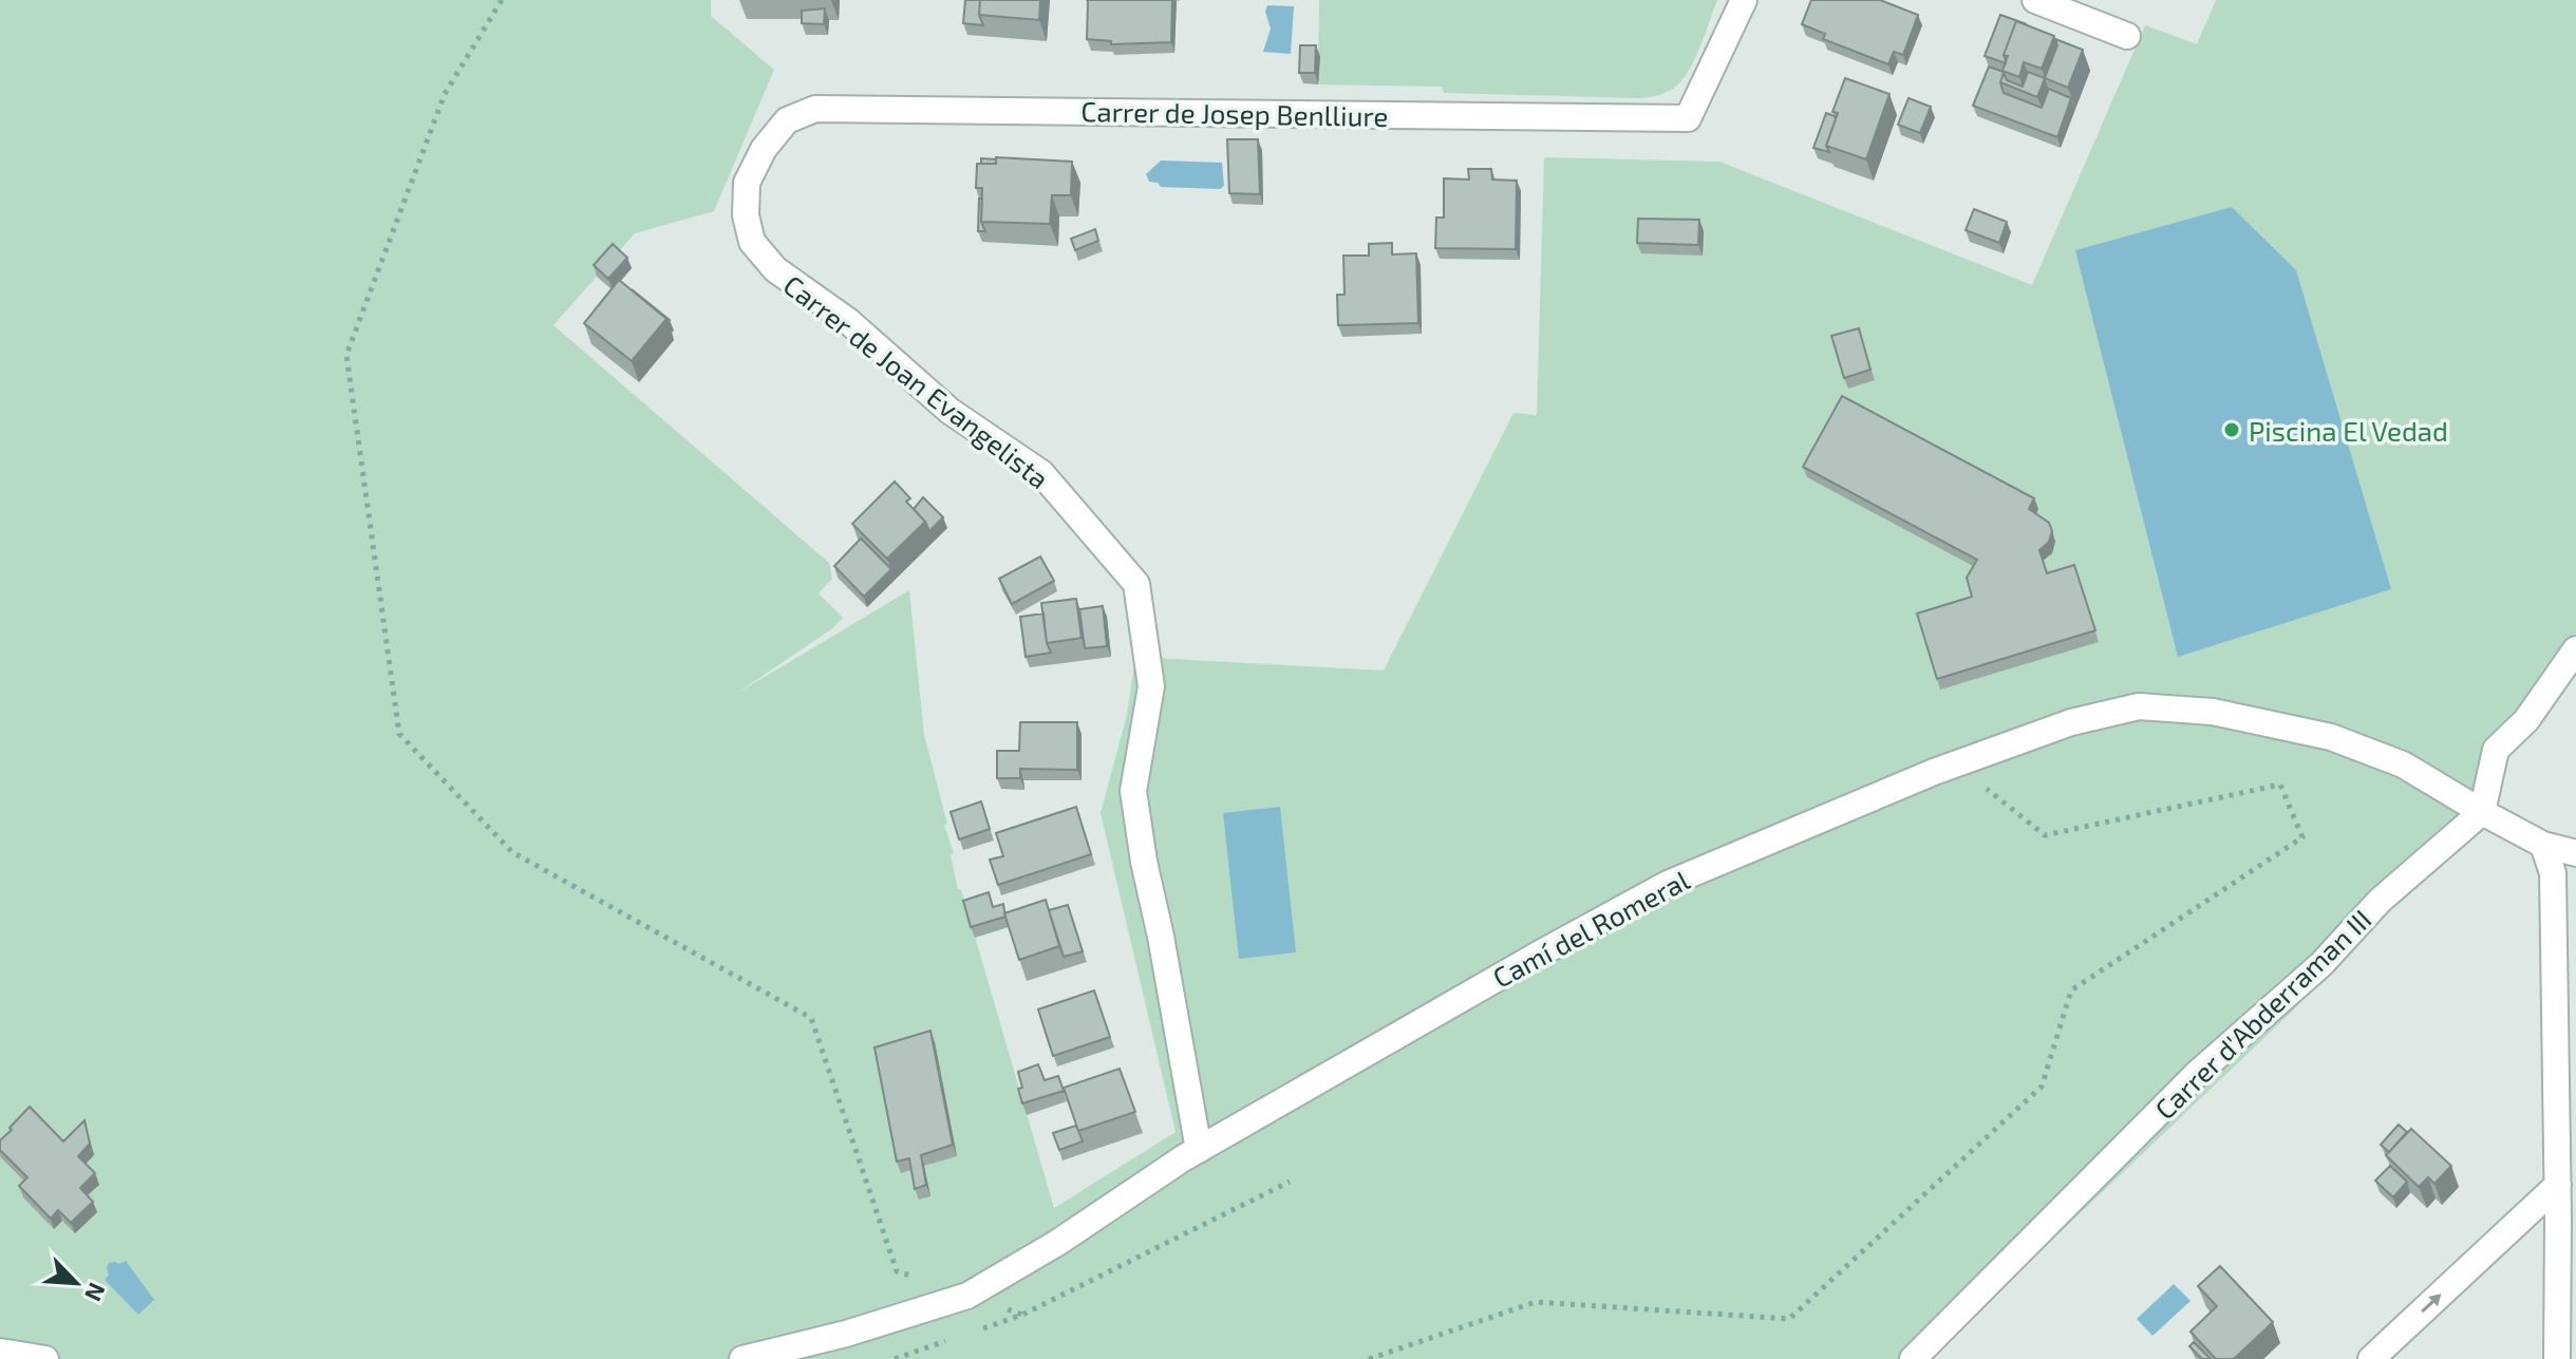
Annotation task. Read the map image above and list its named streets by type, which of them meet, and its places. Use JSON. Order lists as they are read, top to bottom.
{
  "streets": {
    "street": [
      "Carrer de Josep Benlliure",
      "Carrer de Joan Evangelista",
      "Camí del Romeral",
      "Carrer d'Abderraman III"
    ]
  },
  "crossings": [
    ["Carrer de Josep Benlliure", "Carrer de Joan Evangelista"],
    ["Carrer de Joan Evangelista", "Camí del Romeral"],
    ["Camí del Romeral", "Carrer d'Abderraman III"]
  ],
  "places": ["Piscina El Vedad"],
  "north": "bottom right"
}
